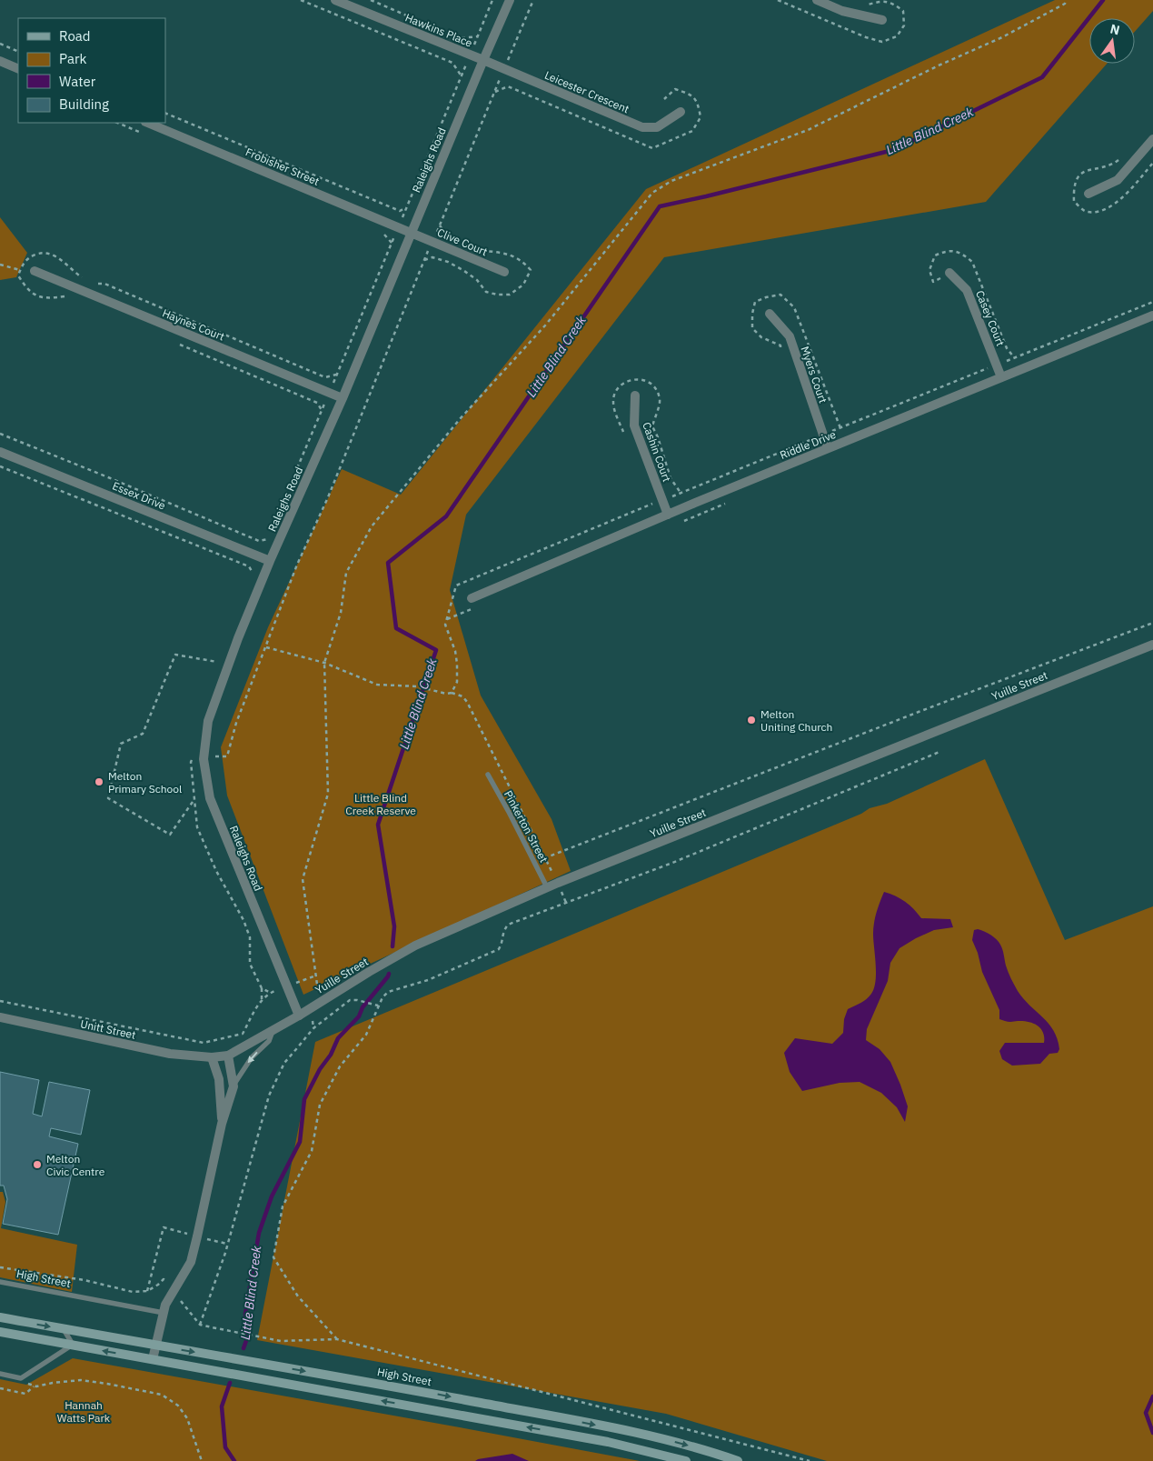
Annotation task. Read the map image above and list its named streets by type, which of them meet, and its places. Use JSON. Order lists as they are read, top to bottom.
{
  "streets": {
    "main road": ["High Street"],
    "street": [
      "Hawkins Place",
      "Leicester Crescent",
      "Raleighs Road",
      "Frobisher Street",
      "Clive Court",
      "Casey Court",
      "Haynes Court",
      "Myers Court",
      "Riddle Drive",
      "Cashin Court",
      "Essex Drive",
      "Yuille Street",
      "Unitt Street"
    ],
    "lane": ["Pinkerton Street"]
  },
  "crossings": [
    ["Hawkins Place", "Leicester Crescent"],
    ["Hawkins Place", "Raleighs Road"],
    ["Leicester Crescent", "Raleighs Road"],
    ["Raleighs Road", "Frobisher Street"],
    ["Raleighs Road", "Clive Court"],
    ["Raleighs Road", "Haynes Court"],
    ["Raleighs Road", "Essex Drive"],
    ["Raleighs Road", "Yuille Street"],
    ["Frobisher Street", "Clive Court"],
    ["Casey Court", "Riddle Drive"],
    ["Myers Court", "Riddle Drive"],
    ["Riddle Drive", "Cashin Court"],
    ["Yuille Street", "Pinkerton Street"],
    ["Yuille Street", "Unitt Street"]
  ],
  "one_way": ["High Street"],
  "water": ["Little Blind Creek"],
  "parks": ["Little Blind Creek Reserve", "Hannah Watts Park"],
  "places": ["Melton Uniting Church", "Melton Primary School", "Melton Civic Centre"],
  "legend": [
    "Road",
    "Park",
    "Water",
    "Building"
  ],
  "north": "top"
}
